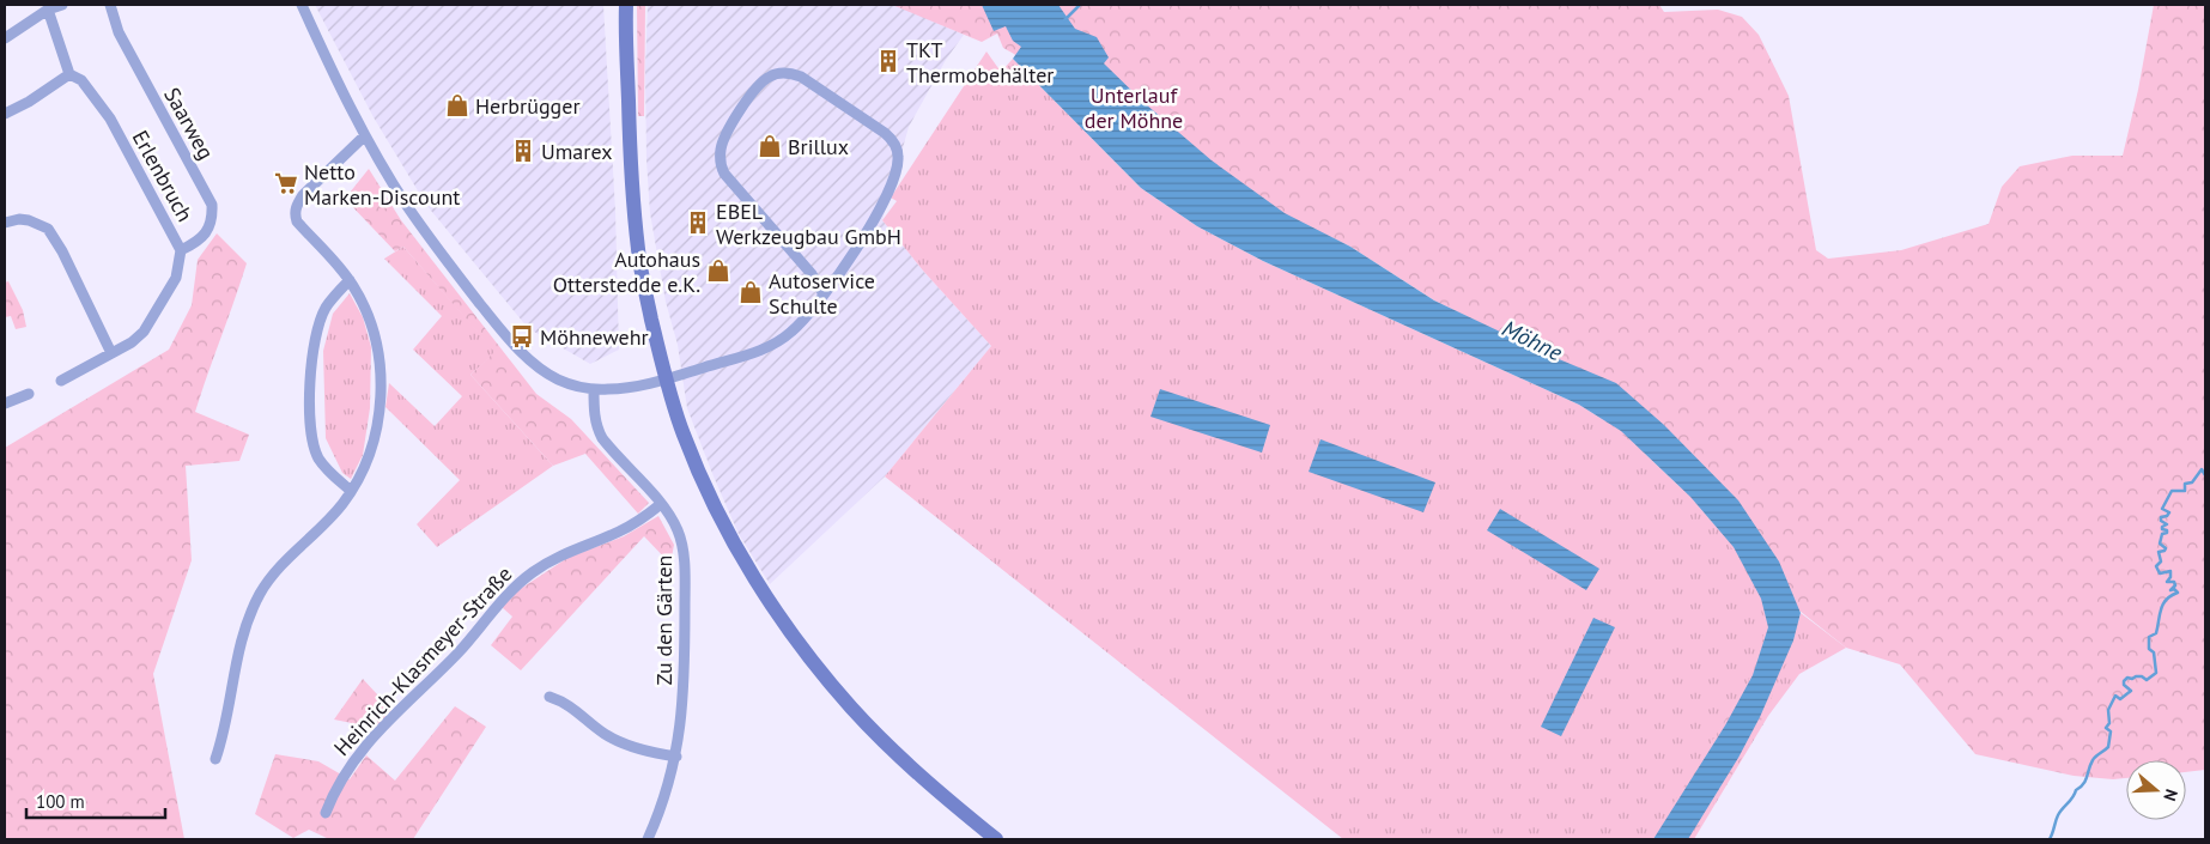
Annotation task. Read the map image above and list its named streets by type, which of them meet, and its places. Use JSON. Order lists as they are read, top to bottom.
{
  "streets": {
    "street": [
      "Saarweg",
      "Erlenbruch",
      "Zu den Gärten",
      "Heinrich-Klasmeyer-Straße"
    ]
  },
  "crossings": [
    ["Saarweg", "Erlenbruch"],
    ["Zu den Gärten", "Heinrich-Klasmeyer-Straße"]
  ],
  "water": ["Möhne"],
  "parks": ["Unterlauf der Möhne"],
  "places": {
    "building": ["TKT Thermobehälter", "Umarex", "EBEL Werkzeugbau GmbH"],
    "shop": [
      "Herbrügger",
      "Brillux",
      "Autohaus Otterstedde e.K.",
      "Autoservice Schulte"
    ],
    "supermarket": ["Netto Marken-Discount"],
    "bus stop": ["Möhnewehr"]
  },
  "scale_bar": "100 m",
  "north": "right"
}
